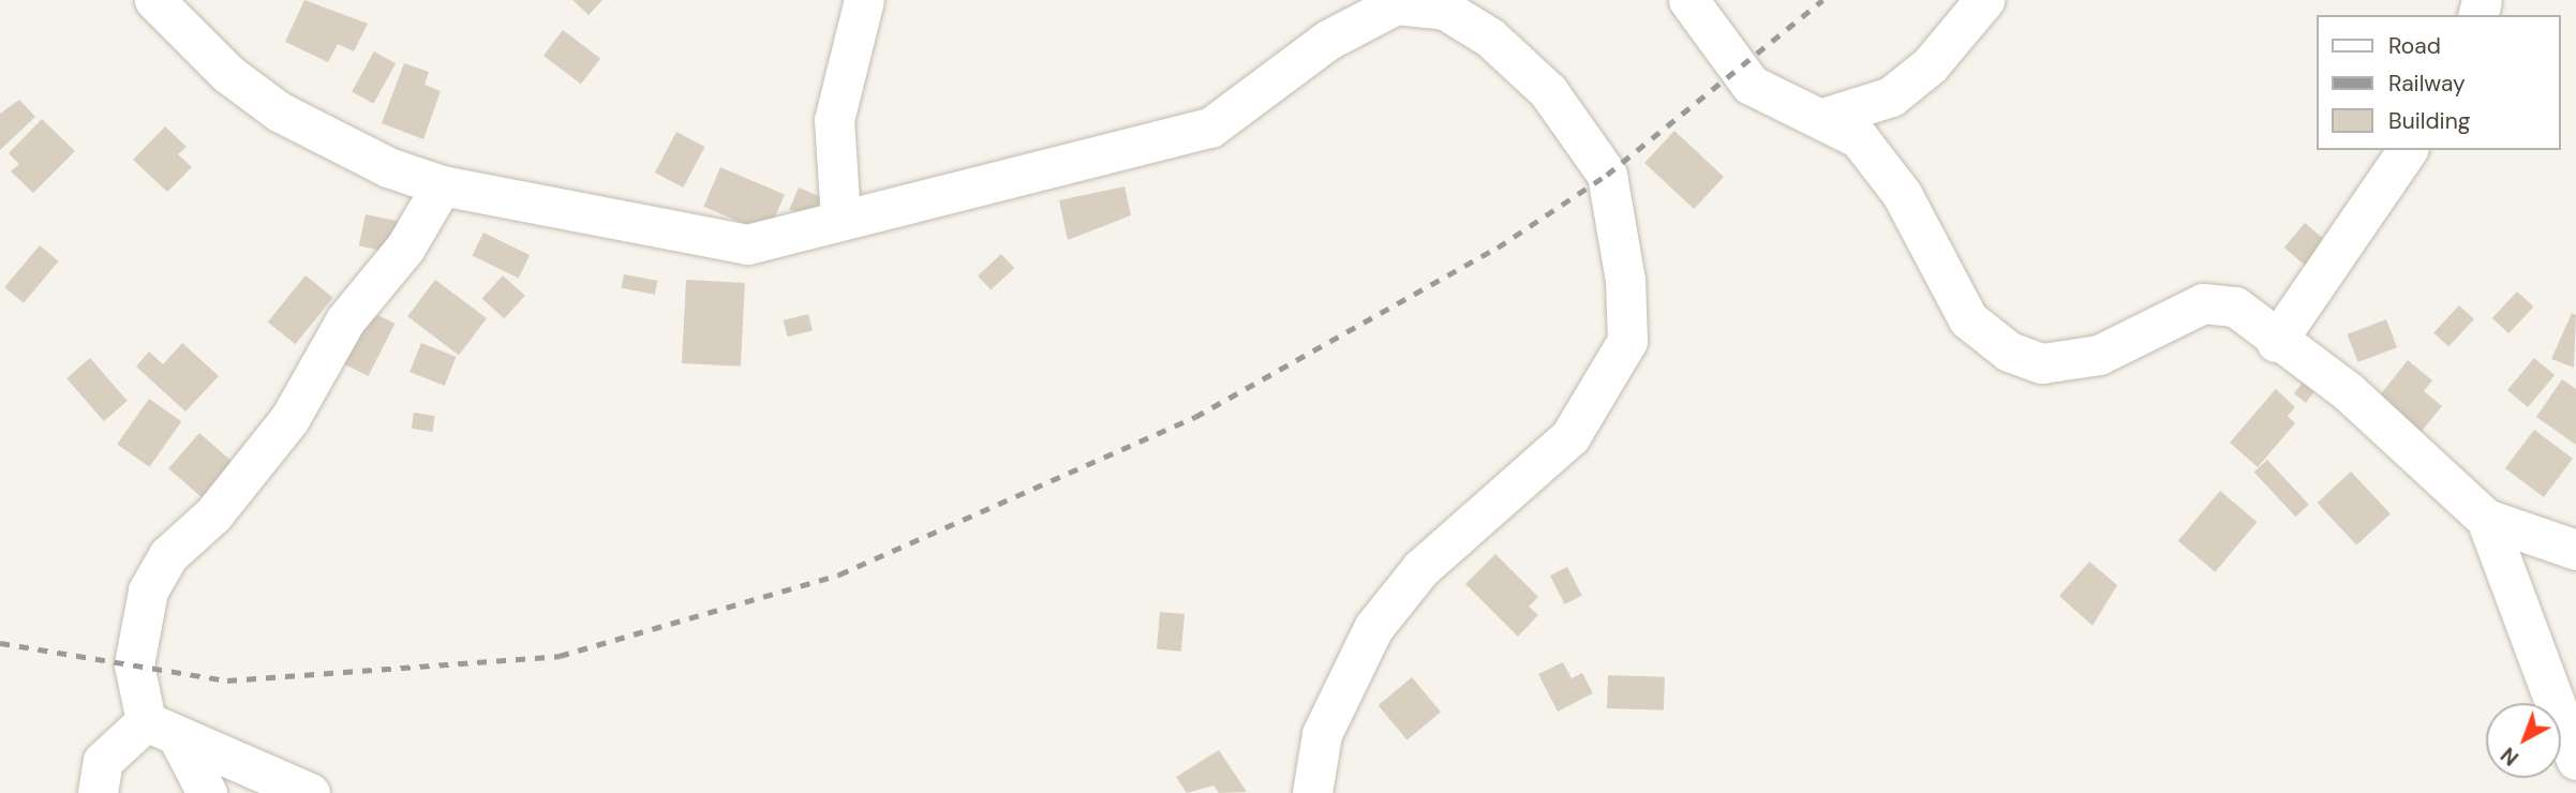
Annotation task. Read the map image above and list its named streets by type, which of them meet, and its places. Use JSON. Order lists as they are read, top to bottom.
{
  "legend": ["Road", "Railway", "Building"],
  "north": "bottom left"
}
